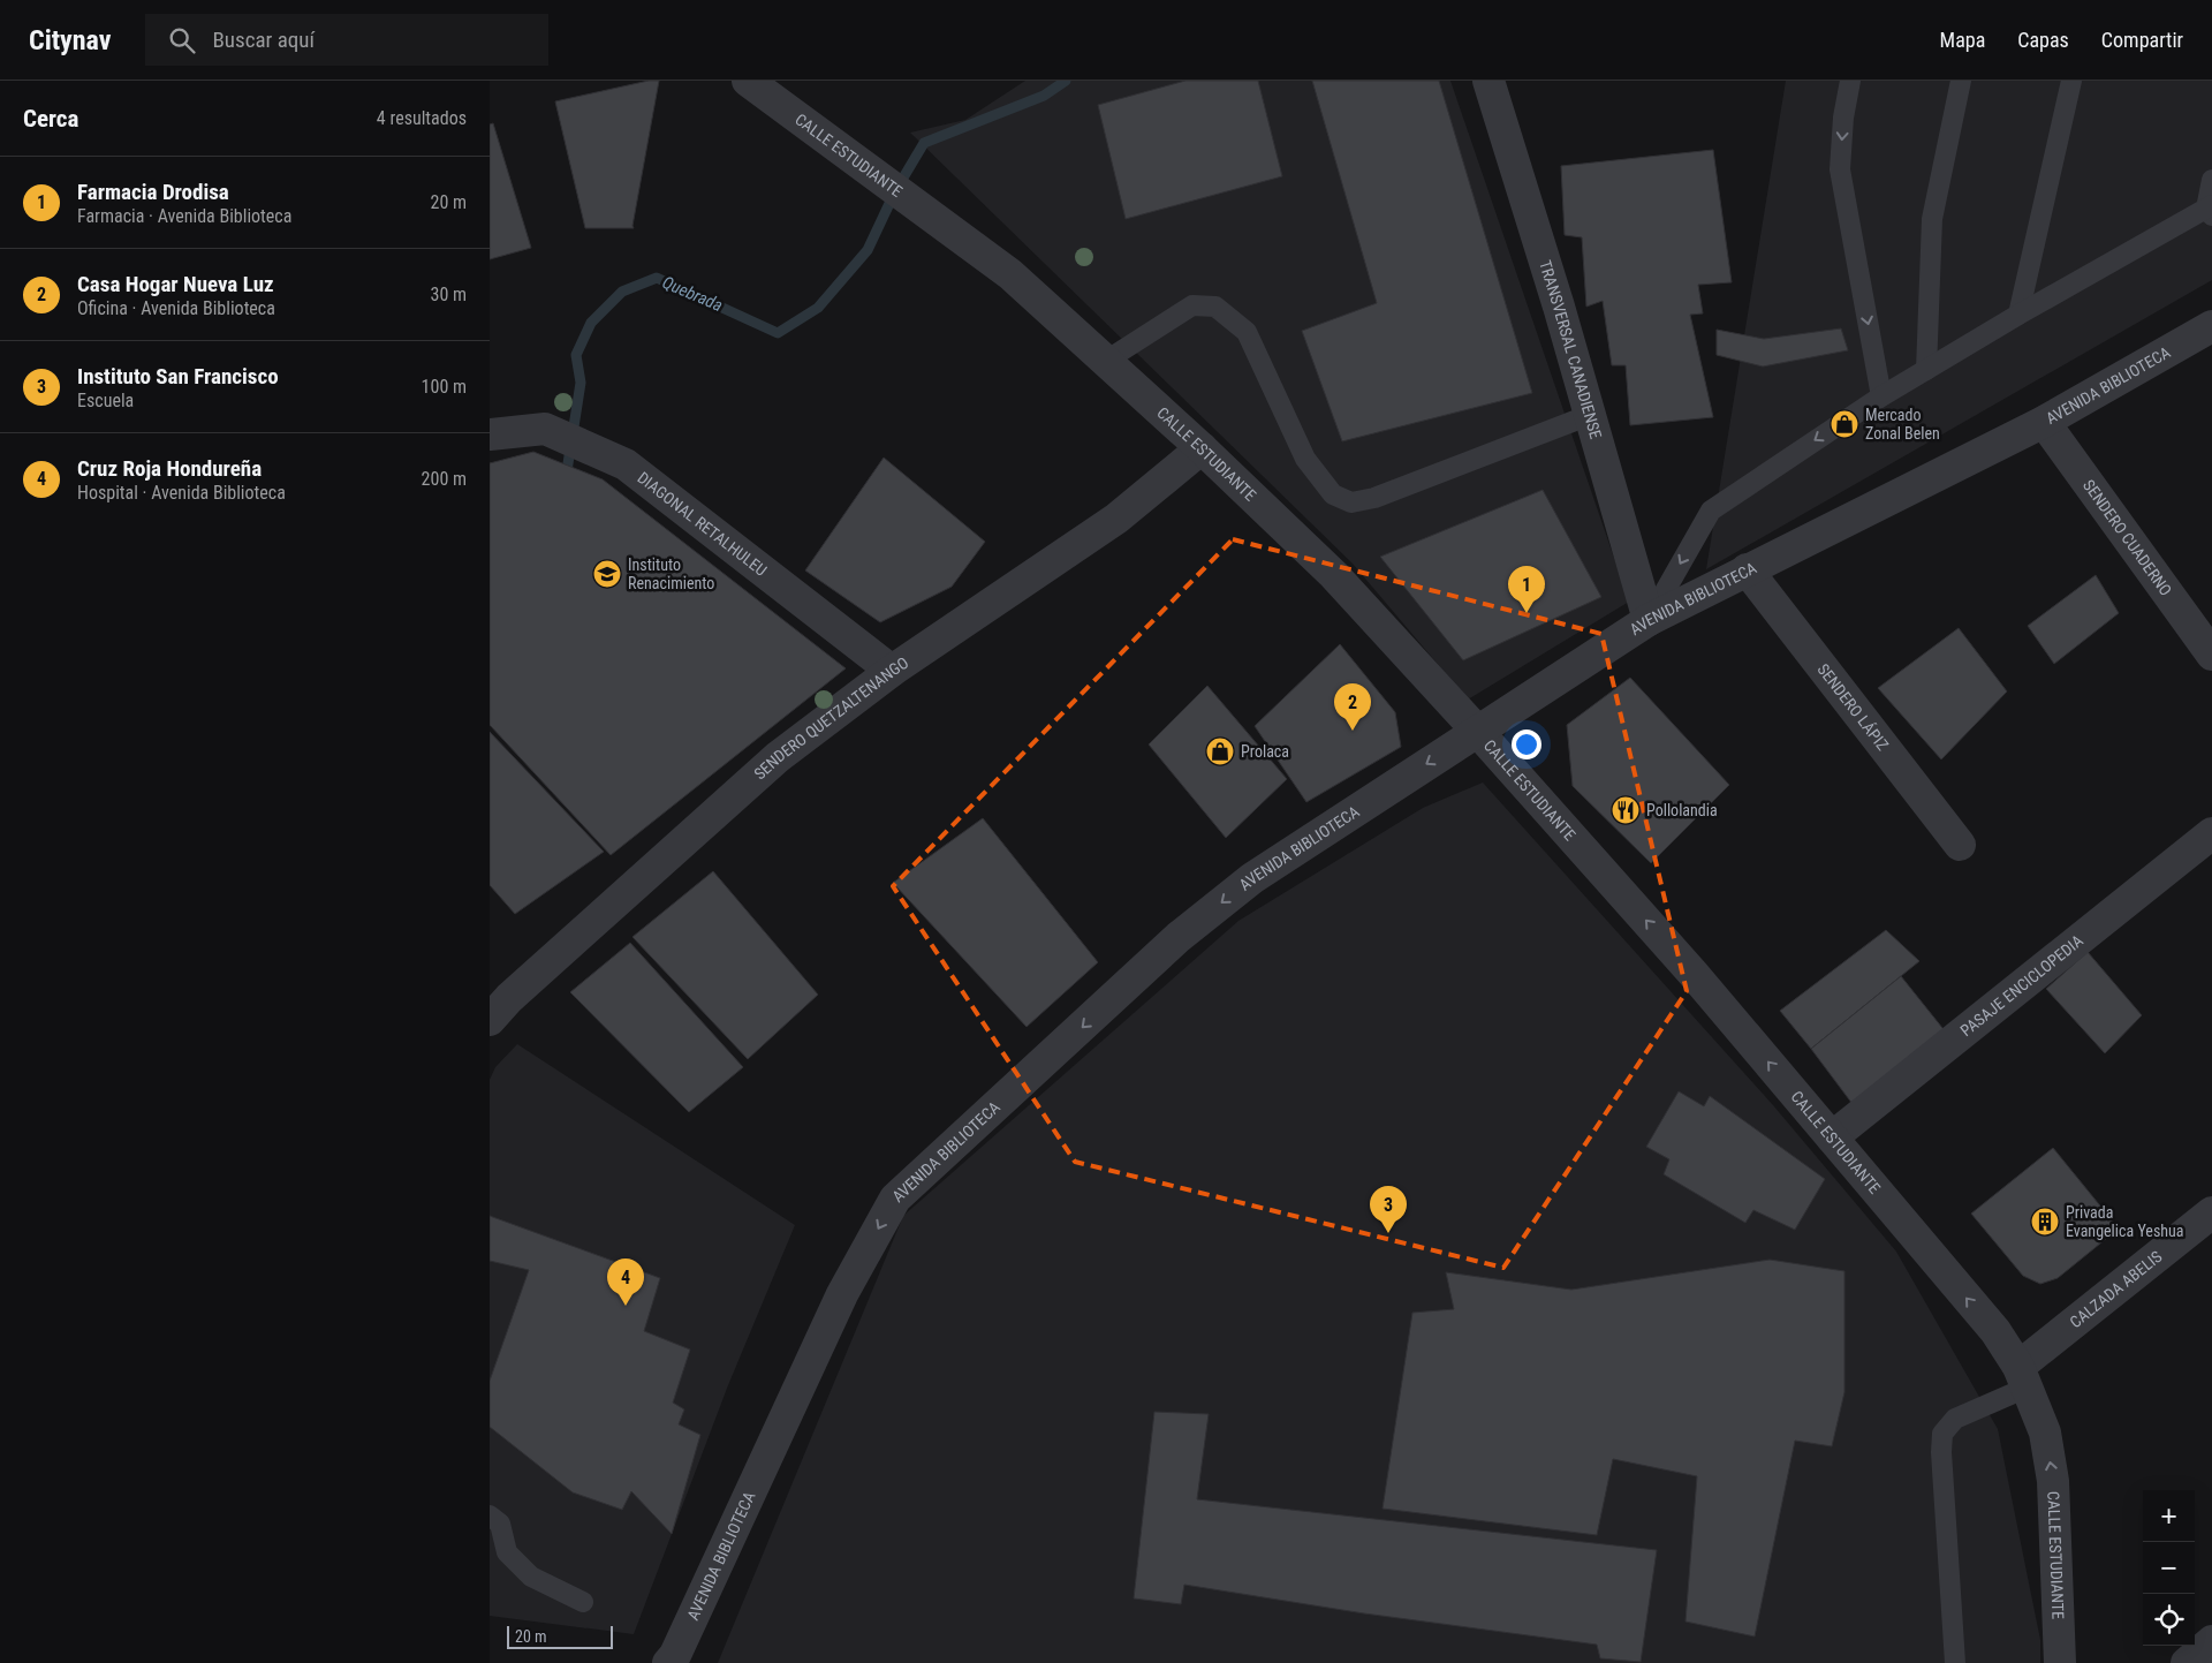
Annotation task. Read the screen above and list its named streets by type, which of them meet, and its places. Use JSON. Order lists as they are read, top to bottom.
{
  "streets": {
    "street": [
      "CALLE ESTUDIANTE",
      "TRANSVERSAL CANADIENSE",
      "AVENIDA BIBLIOTECA",
      "DIAGONAL RETALHULEU",
      "SENDERO CUADERNO",
      "SENDERO LÁPIZ",
      "SENDERO QUETZALTENANGO",
      "PASAJE ENCICLOPEDIA",
      "CALZADA ABELIS"
    ]
  },
  "crossings": [
    ["CALLE ESTUDIANTE", "AVENIDA BIBLIOTECA"],
    ["CALLE ESTUDIANTE", "SENDERO QUETZALTENANGO"],
    ["CALLE ESTUDIANTE", "PASAJE ENCICLOPEDIA"],
    ["CALLE ESTUDIANTE", "CALZADA ABELIS"],
    ["TRANSVERSAL CANADIENSE", "AVENIDA BIBLIOTECA"],
    ["AVENIDA BIBLIOTECA", "SENDERO CUADERNO"],
    ["AVENIDA BIBLIOTECA", "SENDERO LÁPIZ"],
    ["DIAGONAL RETALHULEU", "SENDERO QUETZALTENANGO"]
  ],
  "one_way": ["CALLE ESTUDIANTE", "AVENIDA BIBLIOTECA"],
  "water": ["Quebrada"],
  "places": {
    "shop": ["Mercado Zonal Belen", "Prolaca"],
    "school or university": ["Instituto Renacimiento"],
    "restaurant": ["Pollolandia"],
    "building": ["Privada Evangelica Yeshua"]
  },
  "scale_bar": "20 m",
  "page": {
    "header": "Citynav",
    "search": "Buscar aquí",
    "nav": ["Mapa", "Capas", "Compartir"],
    "heading": ["Cerca", "4 resultados"],
    "list": [
      {
        "mark": "1",
        "name": "Farmacia Drodisa",
        "note": "Farmacia · Avenida Biblioteca",
        "value": "20 m"
      },
      {
        "mark": "2",
        "name": "Casa Hogar Nueva Luz",
        "note": "Oficina · Avenida Biblioteca",
        "value": "30 m"
      },
      {
        "mark": "3",
        "name": "Instituto San Francisco",
        "note": "Escuela",
        "value": "100 m"
      },
      {
        "mark": "4",
        "name": "Cruz Roja Hondureña",
        "note": "Hospital · Avenida Biblioteca",
        "value": "200 m"
      }
    ],
    "pins": [
      "1",
      "2",
      "3",
      "4"
    ],
    "map_buttons": ["+", "−"],
    "scale": "20 m"
  }
}
